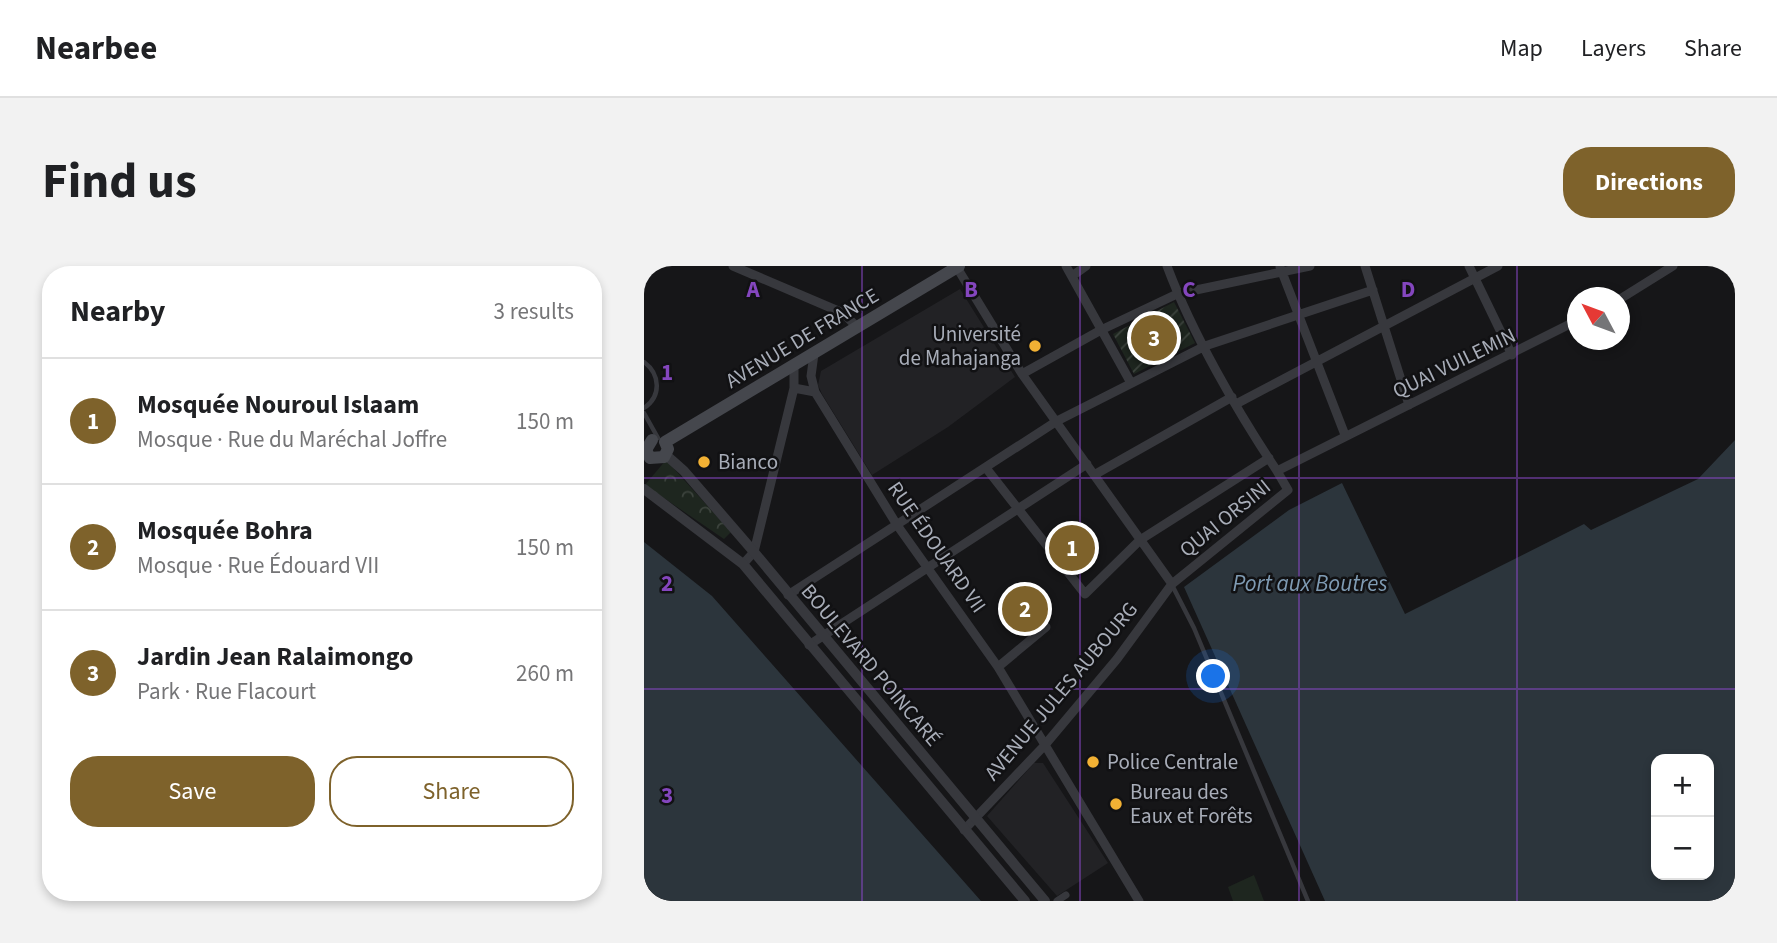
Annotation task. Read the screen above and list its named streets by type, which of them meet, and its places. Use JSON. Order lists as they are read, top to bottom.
{
  "streets": {
    "main road": ["AVENUE DE FRANCE"],
    "street": [
      "QUAI VUILEMIN",
      "QUAI ORSINI",
      "RUE ÉDOUARD VII",
      "BOULEVARD POINCARÉ",
      "AVENUE JULES AUBOURG"
    ]
  },
  "crossings": [
    ["AVENUE DE FRANCE", "BOULEVARD POINCARÉ"],
    ["QUAI VUILEMIN", "QUAI ORSINI"],
    ["QUAI ORSINI", "AVENUE JULES AUBOURG"],
    ["RUE ÉDOUARD VII", "AVENUE JULES AUBOURG"],
    ["BOULEVARD POINCARÉ", "AVENUE JULES AUBOURG"]
  ],
  "water": ["Port aux Boutres"],
  "places": [
    "Université de Mahajanga",
    "Bianco",
    "Police Centrale",
    "Bureau des Eaux et Forêts"
  ],
  "north": "top left",
  "page": {
    "header": "Nearbee",
    "nav": ["Map", "Layers", "Share"],
    "title": "Find us",
    "buttons": [
      "Directions",
      ["Save", "Share"]
    ],
    "heading": ["Nearby", "3 results"],
    "pins": ["3", "1", "2"],
    "list": [
      {
        "mark": "1",
        "name": "Mosquée Nouroul Islaam",
        "note": "Mosque · Rue du Maréchal Joffre",
        "value": "150 m"
      },
      {
        "mark": "2",
        "name": "Mosquée Bohra",
        "note": "Mosque · Rue Édouard VII",
        "value": "150 m"
      },
      {
        "mark": "3",
        "name": "Jardin Jean Ralaimongo",
        "note": "Park · Rue Flacourt",
        "value": "260 m"
      }
    ],
    "map_buttons": ["+", "−"]
  },
  "grid": {
    "columns": [
      "A",
      "B",
      "C",
      "D"
    ],
    "rows": ["1", "2", "3"]
  }
}
